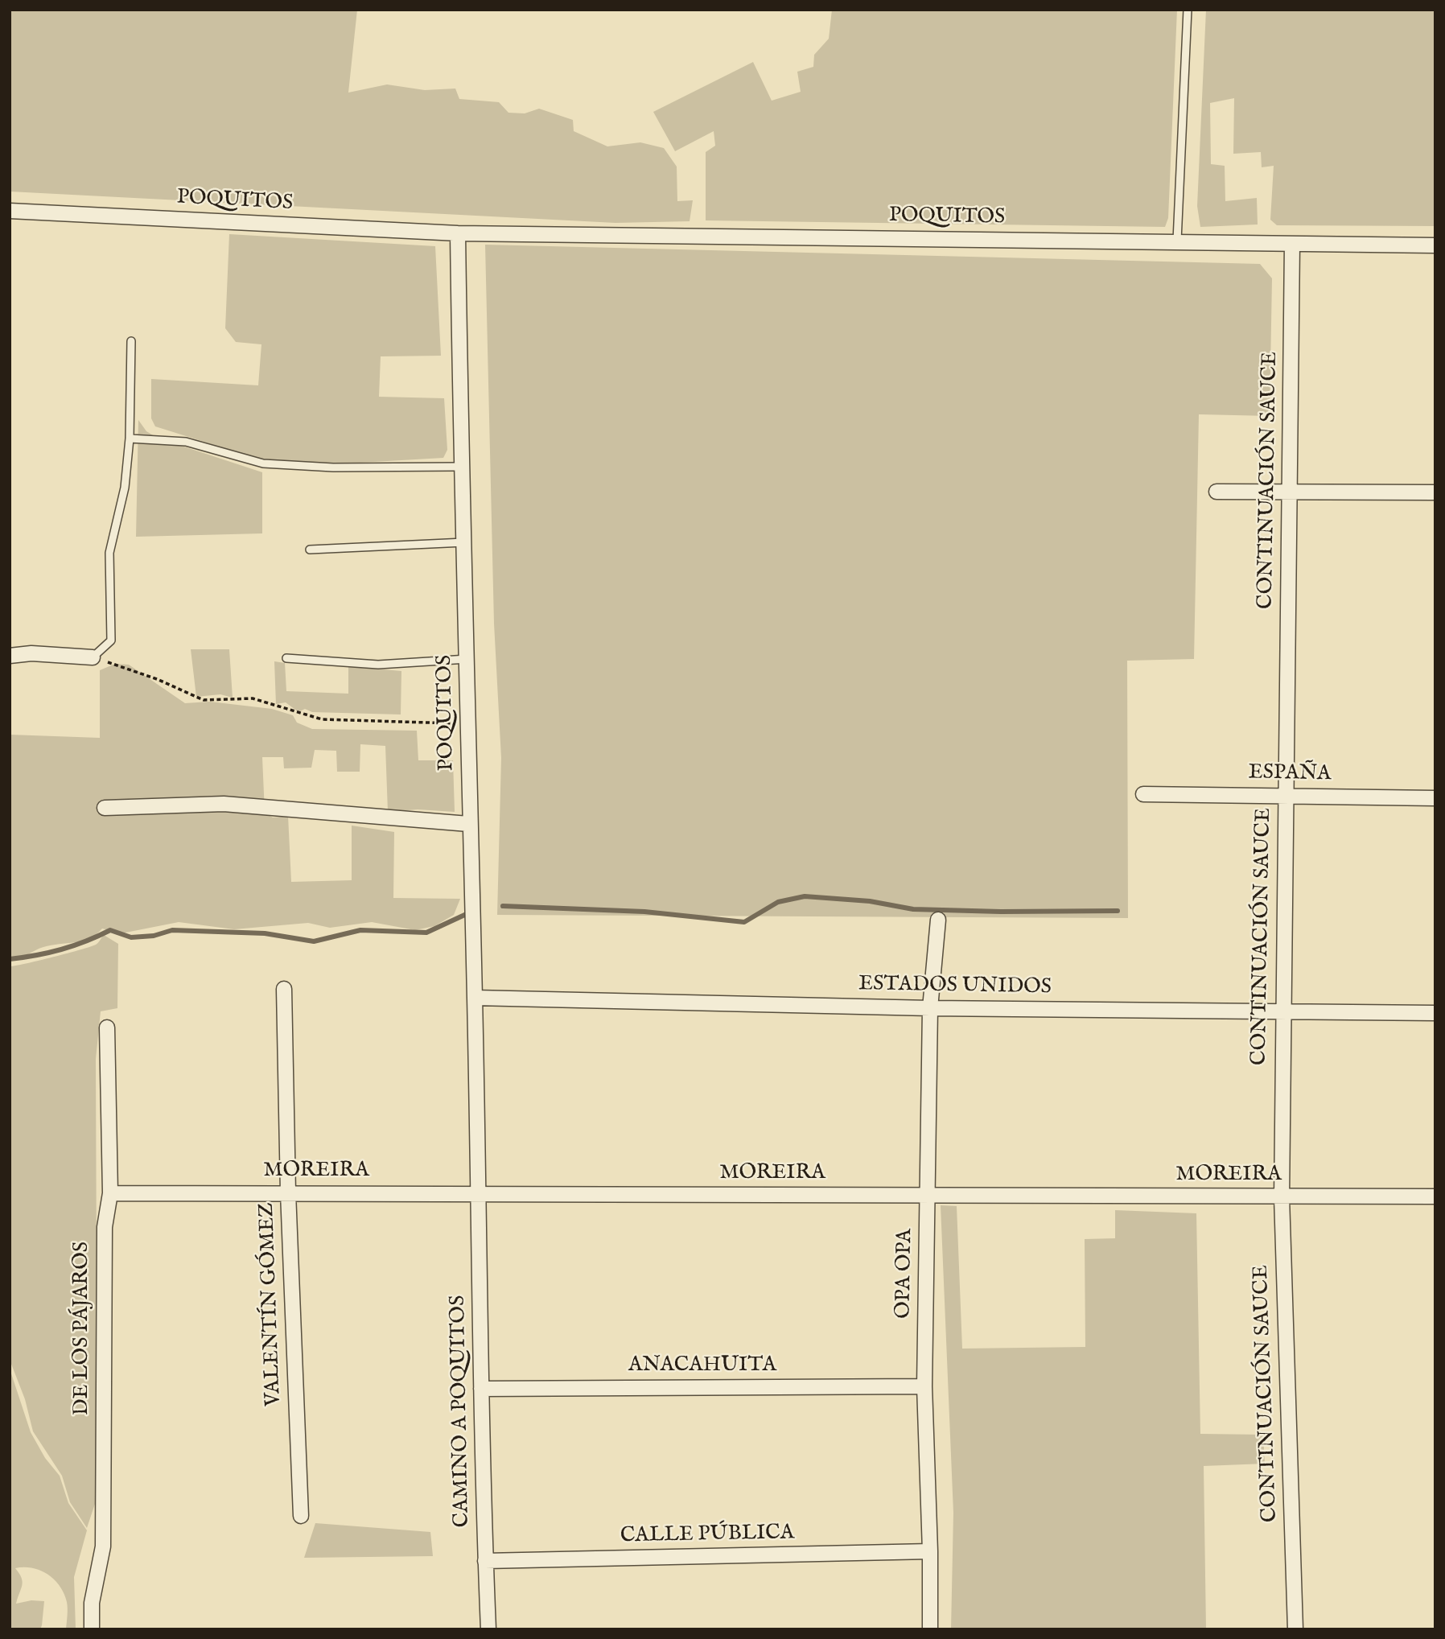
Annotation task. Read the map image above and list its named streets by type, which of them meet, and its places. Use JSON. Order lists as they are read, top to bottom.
{
  "streets": {
    "street": [
      "POQUITOS",
      "CONTINUACIÓN SAUCE",
      "ESPAÑA",
      "ESTADOS UNIDOS",
      "MOREIRA",
      "OPA OPA",
      "VALENTÍN GÓMEZ",
      "DE LOS PÁJAROS",
      "ANACAHUITA",
      "CAMINO A POQUITOS",
      "CALLE PÚBLICA"
    ]
  },
  "crossings": [
    ["POQUITOS", "CONTINUACIÓN SAUCE"],
    ["POQUITOS", "ESTADOS UNIDOS"],
    ["POQUITOS", "MOREIRA"],
    ["POQUITOS", "CAMINO A POQUITOS"],
    ["CONTINUACIÓN SAUCE", "ESPAÑA"],
    ["CONTINUACIÓN SAUCE", "ESTADOS UNIDOS"],
    ["CONTINUACIÓN SAUCE", "MOREIRA"],
    ["ESTADOS UNIDOS", "OPA OPA"],
    ["MOREIRA", "OPA OPA"],
    ["MOREIRA", "VALENTÍN GÓMEZ"],
    ["MOREIRA", "DE LOS PÁJAROS"],
    ["MOREIRA", "CAMINO A POQUITOS"],
    ["OPA OPA", "ANACAHUITA"],
    ["OPA OPA", "CALLE PÚBLICA"],
    ["ANACAHUITA", "CAMINO A POQUITOS"],
    ["CAMINO A POQUITOS", "CALLE PÚBLICA"]
  ]
}
